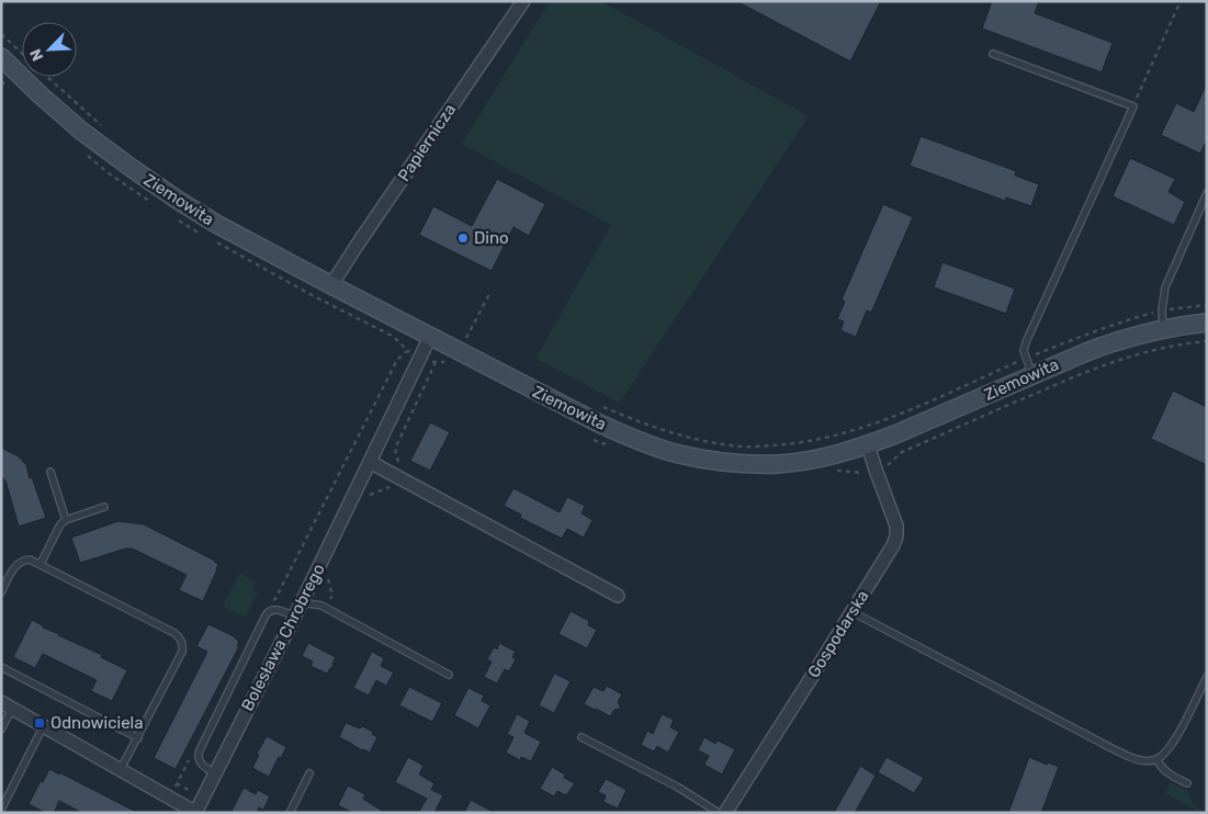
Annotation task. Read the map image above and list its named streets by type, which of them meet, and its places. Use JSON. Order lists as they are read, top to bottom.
{
  "streets": {
    "street": [
      "Papiernicza",
      "Ziemowita",
      "Gospodarska",
      "Bolesława Chrobrego"
    ]
  },
  "crossings": [
    ["Papiernicza", "Ziemowita"],
    ["Ziemowita", "Gospodarska"],
    ["Ziemowita", "Bolesława Chrobrego"]
  ],
  "places": {
    "other": ["Dino"],
    "transit": ["Odnowiciela"]
  },
  "north": "bottom left"
}
